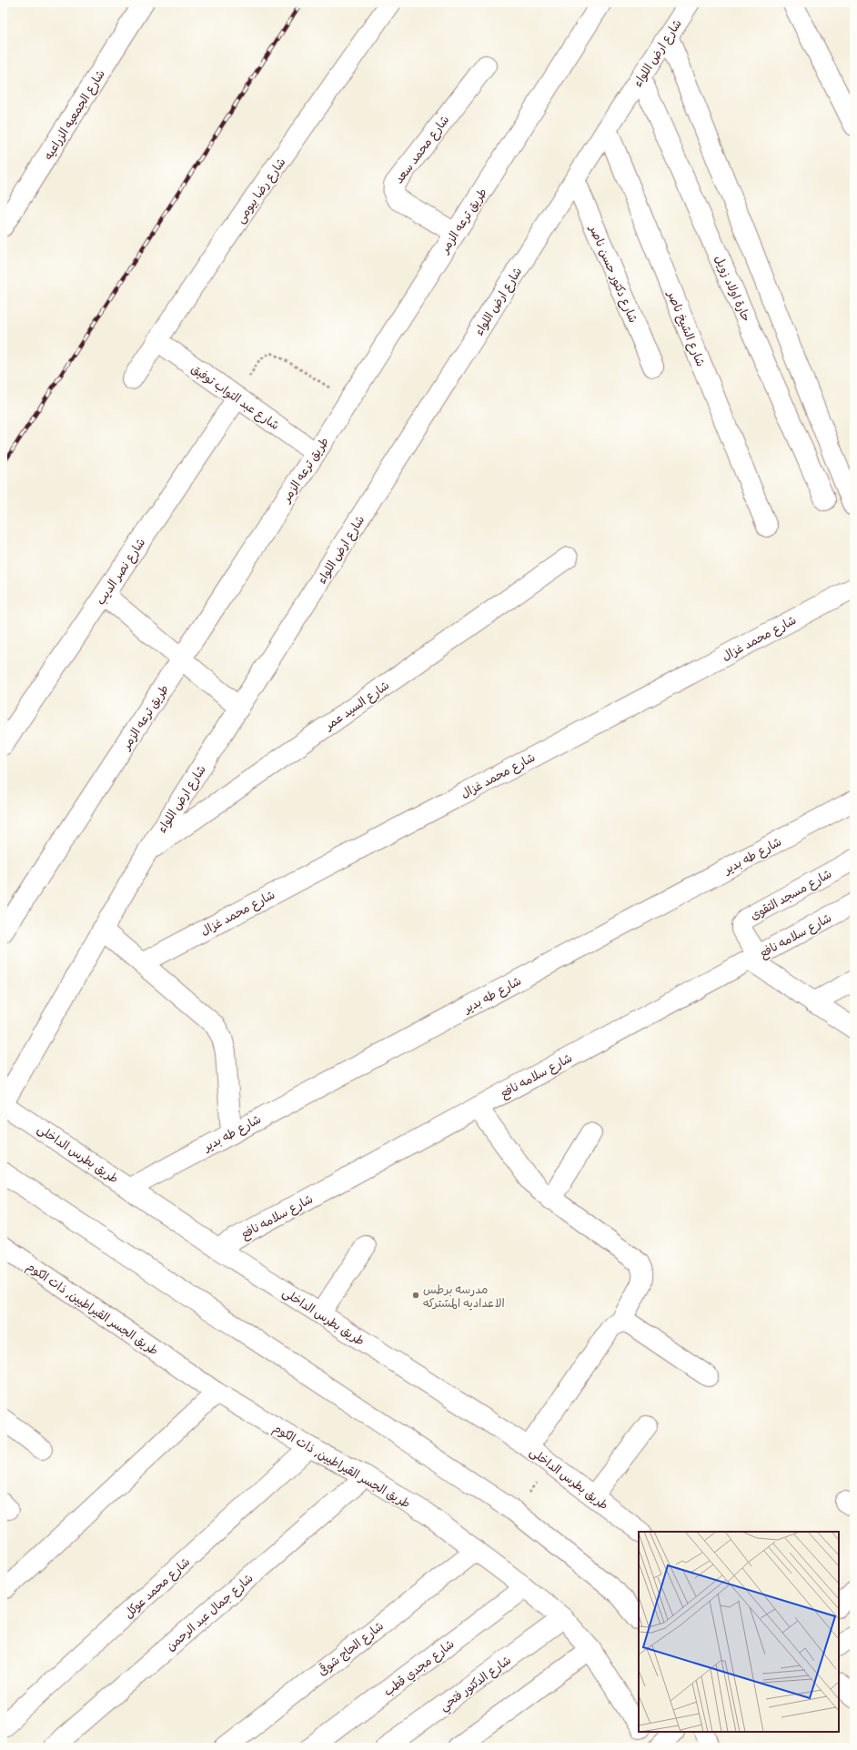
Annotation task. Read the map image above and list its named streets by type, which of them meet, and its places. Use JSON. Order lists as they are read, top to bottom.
{
  "streets": {
    "street": [
      "شارع ارض اللواء",
      "شارع الجمعيه الزراعيه",
      "شارع محمد سعد",
      "شارع رضا بيومى",
      "طريق ترعه الزمر",
      "شارع دكتور حسن ناصر",
      "حارة اولاد زويل",
      "شارع الشيخ ناصر",
      "شارع عبد التواب توفيق",
      "شارع نصر الديب",
      "شارع محمد غزال",
      "شارع السيد عمر",
      "شارع طه بدير",
      "شارع مسجد التقوى",
      "شارع سلامه نافع",
      "طريق بطرس الداخلى",
      "طريق الجسر القيراطيين, ذات الكوم",
      "شارع محمد عوكل",
      "شارع جمال عبد الرحمن",
      "شارع الحاج شوقى",
      "شارع مجدي قطب",
      "شارع الدكتور فتحي"
    ]
  },
  "crossings": [
    ["شارع ارض اللواء", "شارع دكتور حسن ناصر"],
    ["شارع ارض اللواء", "حارة اولاد زويل"],
    ["شارع ارض اللواء", "شارع الشيخ ناصر"],
    ["شارع ارض اللواء", "شارع السيد عمر"],
    ["شارع ارض اللواء", "طريق بطرس الداخلى"],
    ["شارع محمد سعد", "طريق ترعه الزمر"],
    ["شارع رضا بيومى", "شارع عبد التواب توفيق"],
    ["طريق ترعه الزمر", "شارع عبد التواب توفيق"],
    ["شارع عبد التواب توفيق", "شارع نصر الديب"],
    ["شارع طه بدير", "طريق بطرس الداخلى"],
    ["شارع مسجد التقوى", "شارع سلامه نافع"],
    ["شارع سلامه نافع", "طريق بطرس الداخلى"],
    ["طريق الجسر القيراطيين, ذات الكوم", "شارع محمد عوكل"],
    ["طريق الجسر القيراطيين, ذات الكوم", "شارع جمال عبد الرحمن"],
    ["طريق الجسر القيراطيين, ذات الكوم", "شارع الحاج شوقى"],
    ["طريق الجسر القيراطيين, ذات الكوم", "شارع مجدي قطب"],
    ["طريق الجسر القيراطيين, ذات الكوم", "شارع الدكتور فتحي"]
  ],
  "places": ["مدرسه برطس الاعداديه المشتركه"]
}
